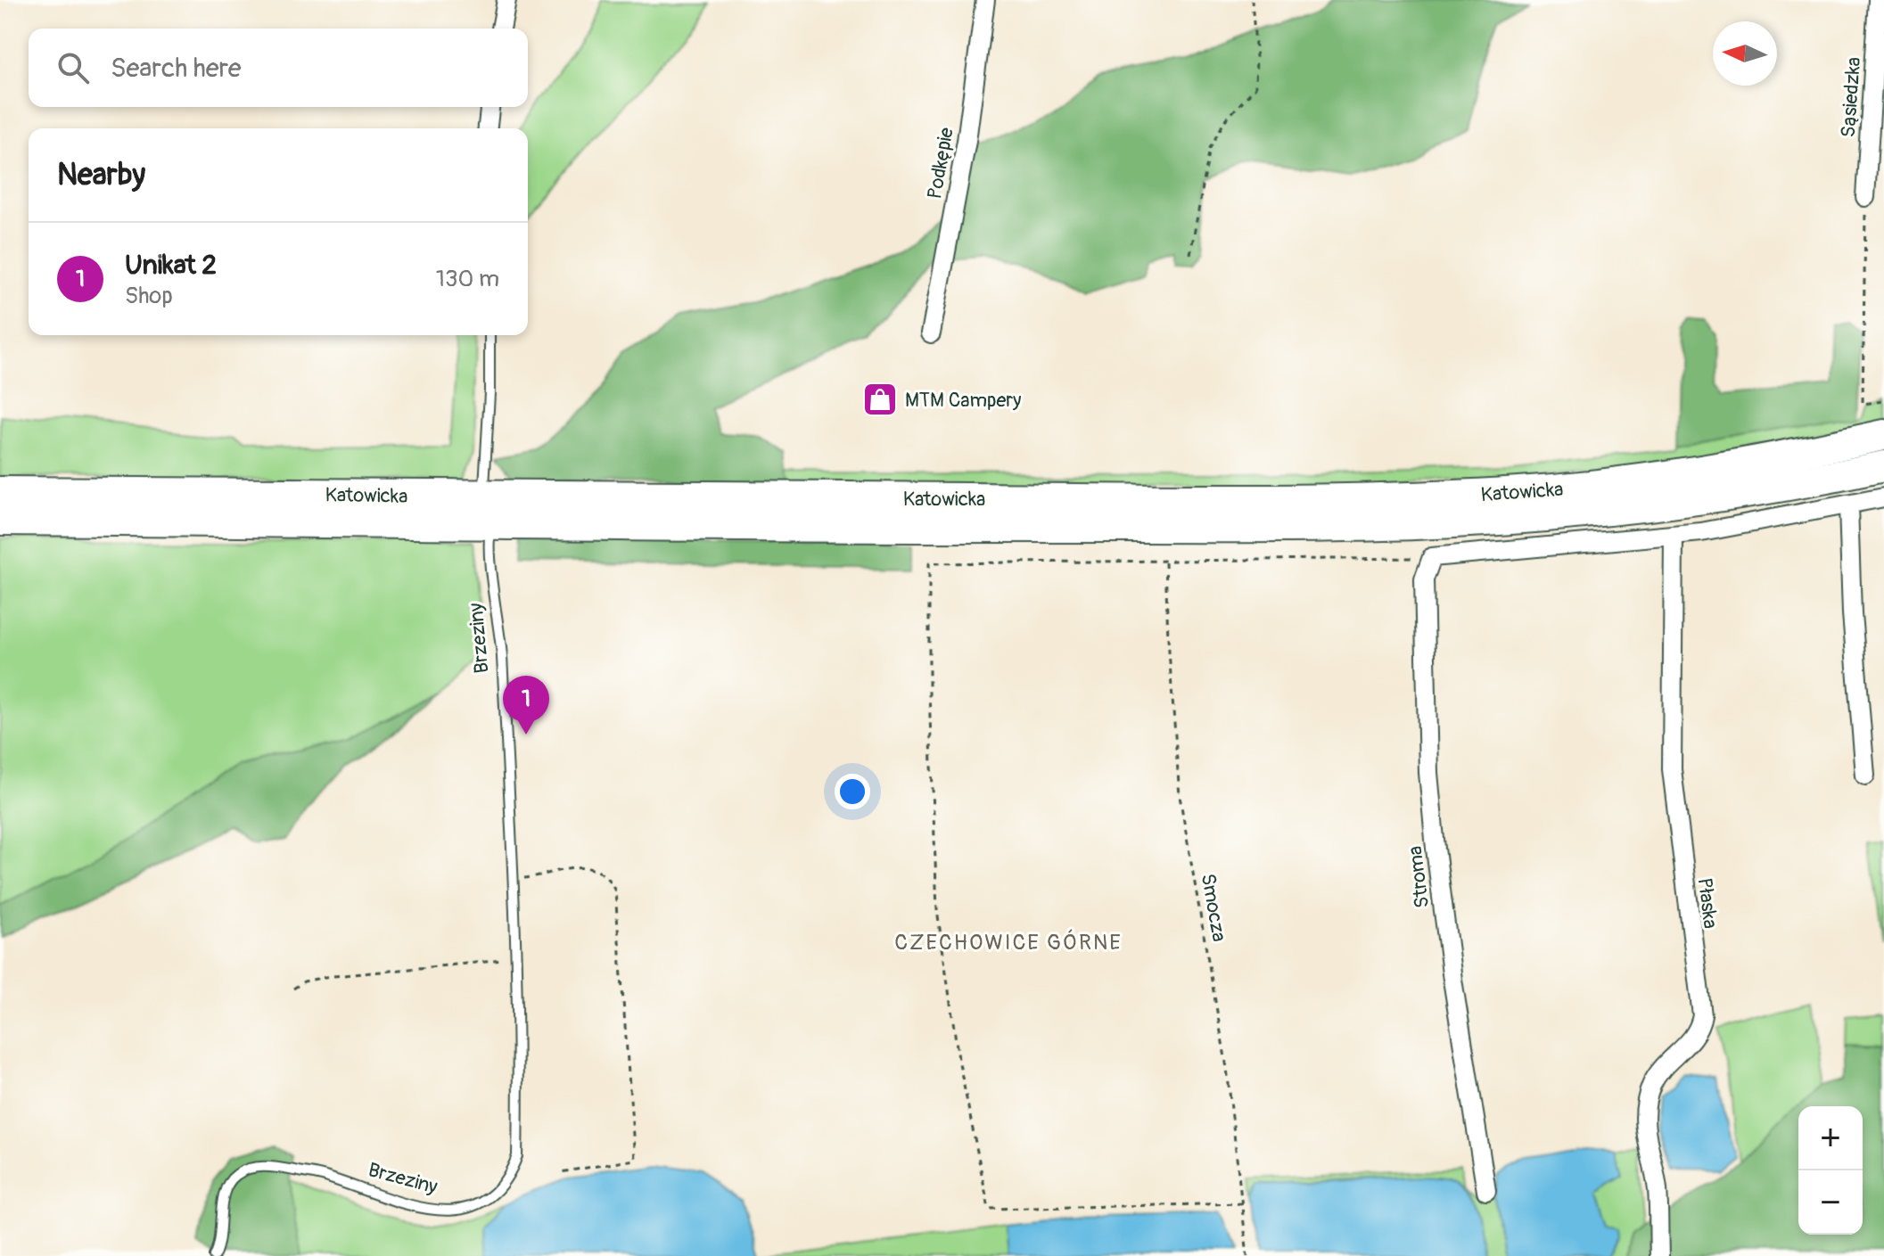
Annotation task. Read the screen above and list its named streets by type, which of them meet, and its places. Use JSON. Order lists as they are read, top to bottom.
{
  "streets": {
    "main road": ["Katowicka"],
    "street": [
      "Sąsiedzka",
      "Podkępie",
      "Stroma",
      "Płaska"
    ],
    "lane": ["Brzeziny"],
    "path": ["Smocza"]
  },
  "crossings": [
    ["Katowicka", "Brzeziny"]
  ],
  "districts": ["CZECHOWICE GÓRNE"],
  "places": {
    "shop": ["MTM Campery"]
  },
  "north": "left",
  "page": {
    "search": "Search here",
    "heading": "Nearby",
    "list": [
      {
        "mark": "1",
        "name": "Unikat 2",
        "note": "Shop",
        "value": "130 m"
      }
    ],
    "pins": "1",
    "map_buttons": ["+", "−"]
  }
}
